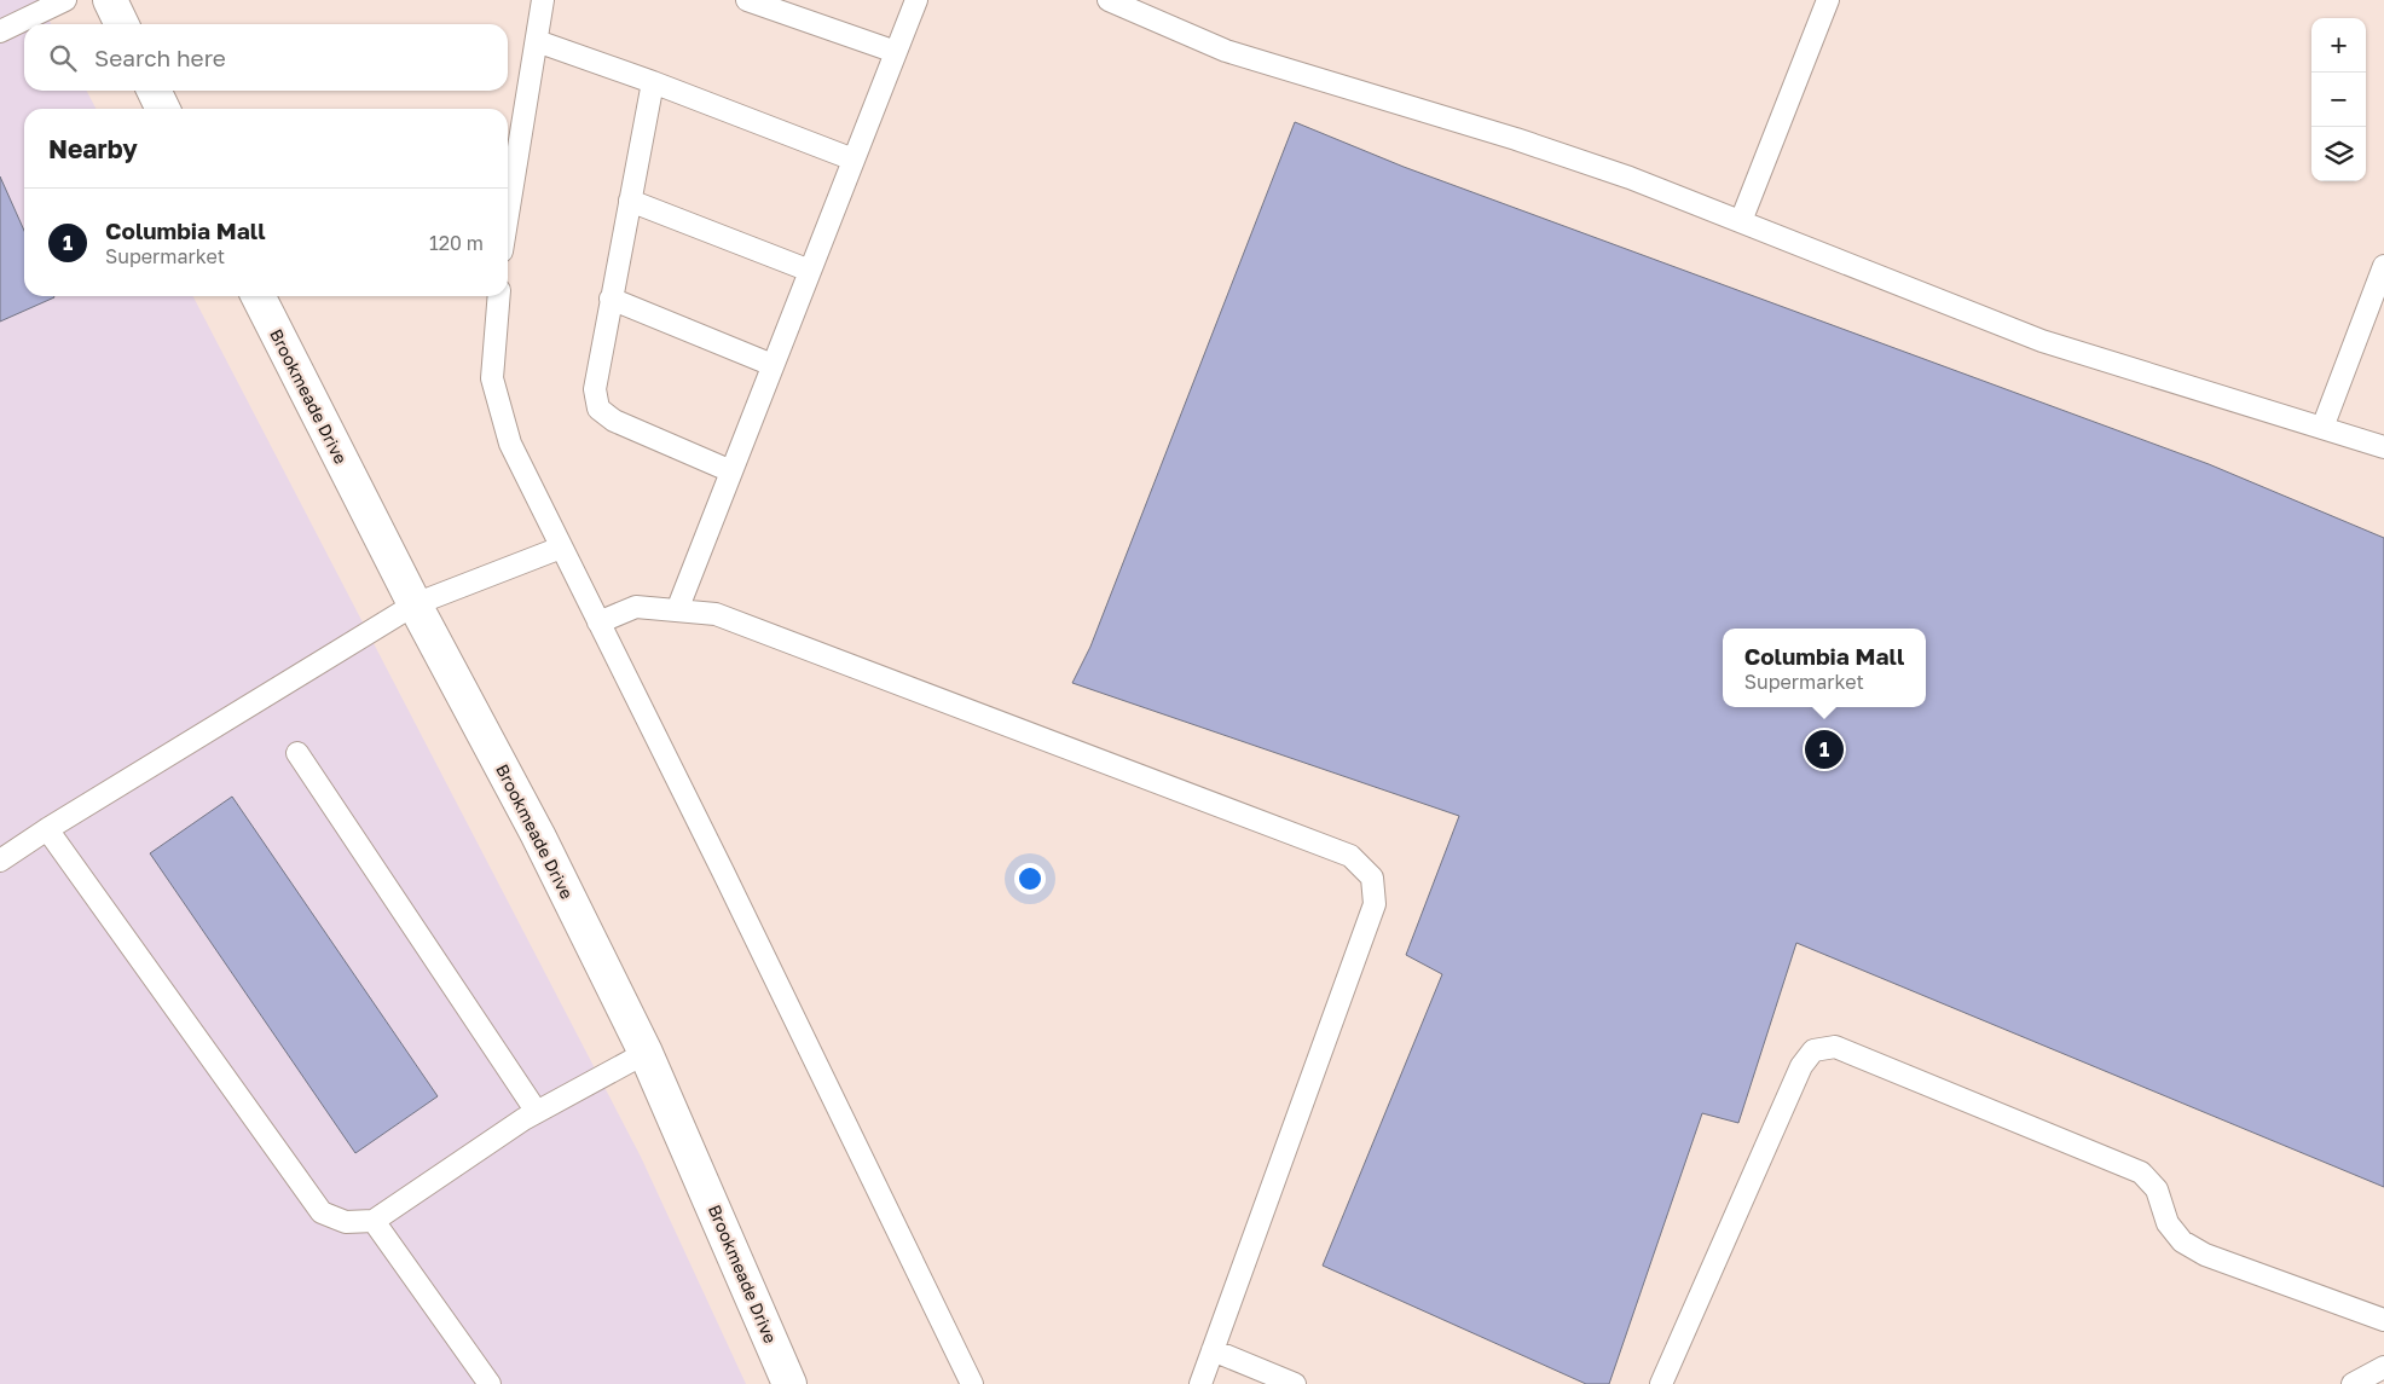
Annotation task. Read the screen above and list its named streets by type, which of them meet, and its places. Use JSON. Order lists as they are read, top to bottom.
{
  "streets": {
    "street": ["Brookmeade Drive"]
  },
  "page": {
    "map_buttons": ["+", "−"],
    "search": "Search here",
    "heading": "Nearby",
    "list": [
      {
        "mark": "1",
        "name": "Columbia Mall",
        "note": "Supermarket",
        "value": "120 m"
      }
    ],
    "popup": ["Columbia Mall", "Supermarket"],
    "pins": "1"
  }
}
